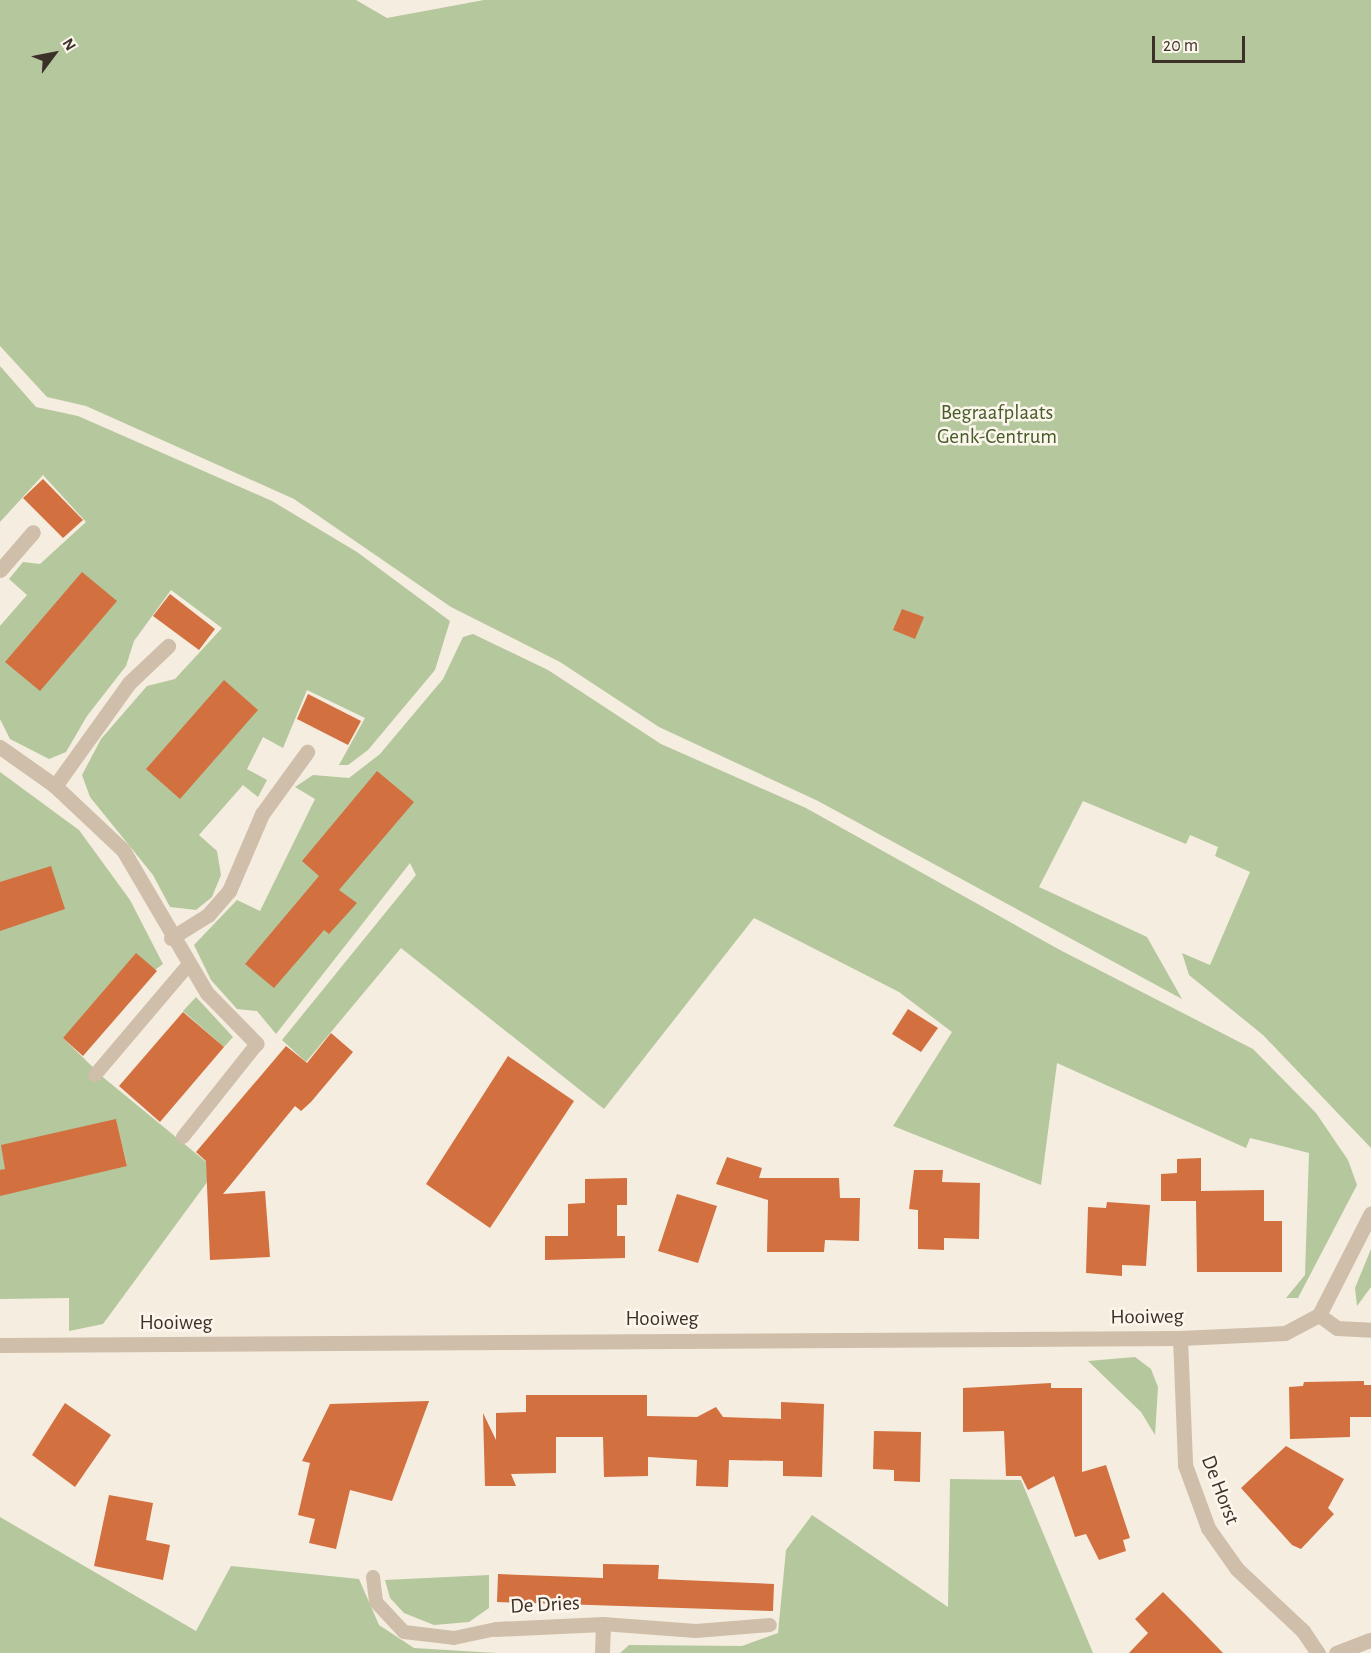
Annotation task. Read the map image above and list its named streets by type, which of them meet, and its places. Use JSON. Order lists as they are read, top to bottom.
{
  "streets": {
    "street": ["Hooiweg", "De Horst", "De Dries"]
  },
  "crossings": [
    ["Hooiweg", "De Horst"]
  ],
  "parks": ["Begraafplaats Genk-Centrum"],
  "scale_bar": "20 m",
  "north": "top right"
}
